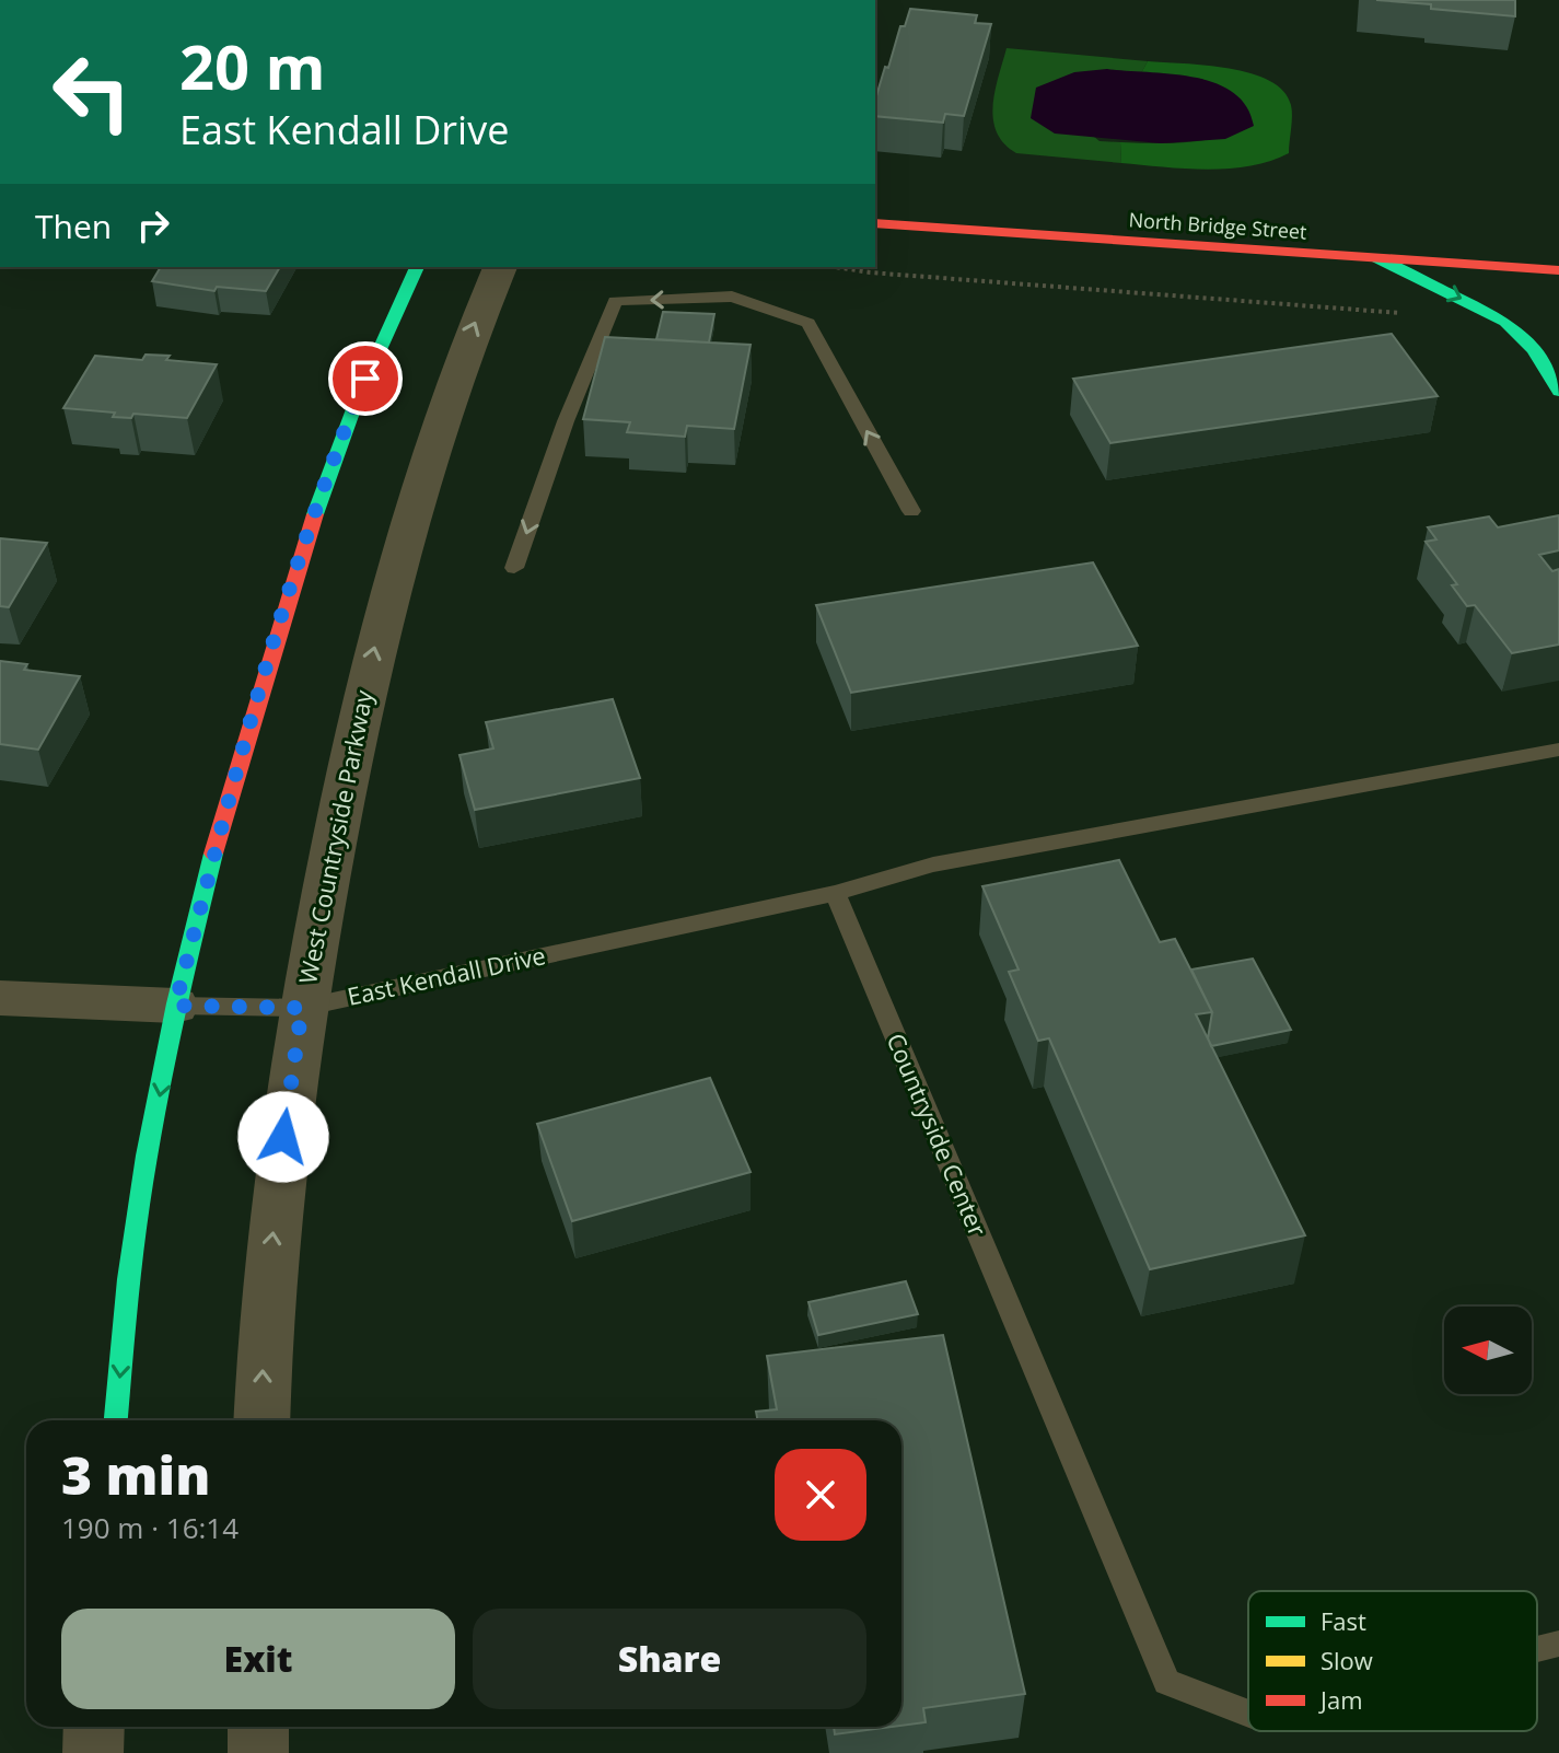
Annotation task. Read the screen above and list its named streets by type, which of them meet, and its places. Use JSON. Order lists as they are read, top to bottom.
{
  "streets": {
    "main road": ["North Bridge Street"],
    "street": ["West Countryside Parkway", "East Kendall Drive"],
    "lane": ["Countryside Center"]
  },
  "crossings": [
    ["West Countryside Parkway", "East Kendall Drive"],
    ["East Kendall Drive", "Countryside Center"]
  ],
  "one_way": ["West Countryside Parkway"],
  "legend": ["Fast", "Slow", "Jam"],
  "north": "left",
  "page": {
    "turn": ["20 m", "East Kendall Drive"],
    "then": "Then",
    "heading": ["3 min", "190 m · 16:14"],
    "buttons": ["Exit", "Share"]
  }
}
